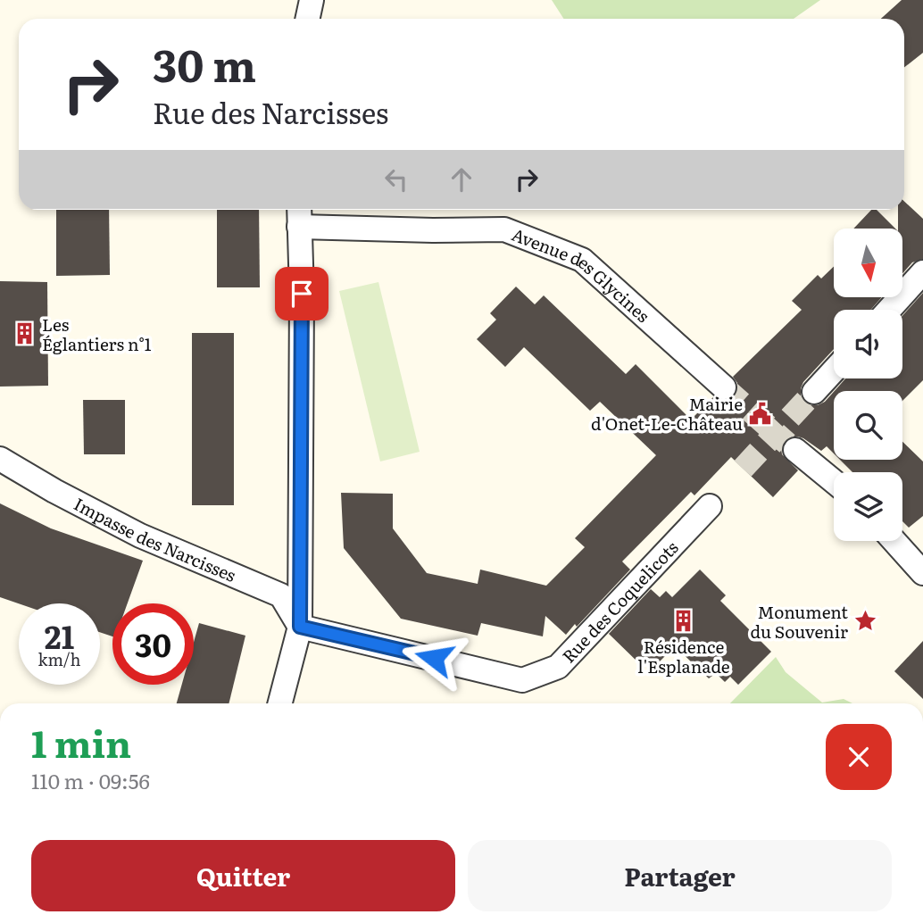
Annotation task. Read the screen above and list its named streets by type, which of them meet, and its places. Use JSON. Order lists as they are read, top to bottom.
{
  "streets": {
    "street": ["Avenue des Glycines", "Impasse des Narcisses", "Rue des Coquelicots"]
  },
  "crossings": [
    ["Impasse des Narcisses", "Rue des Coquelicots"]
  ],
  "places": {
    "building": ["Les Églantiers n°1", "Résidence l'Esplanade"],
    "public building": ["Mairie d'Onet-Le-Château"],
    "place": ["Monument du Souvenir"]
  },
  "north": "bottom",
  "page": {
    "turn": ["30 m", "Rue des Narcisses"],
    "speed": "21 km/h",
    "limit": "30",
    "heading": ["1 min", "110 m · 09:56"],
    "buttons": ["Quitter", "Partager"]
  }
}
